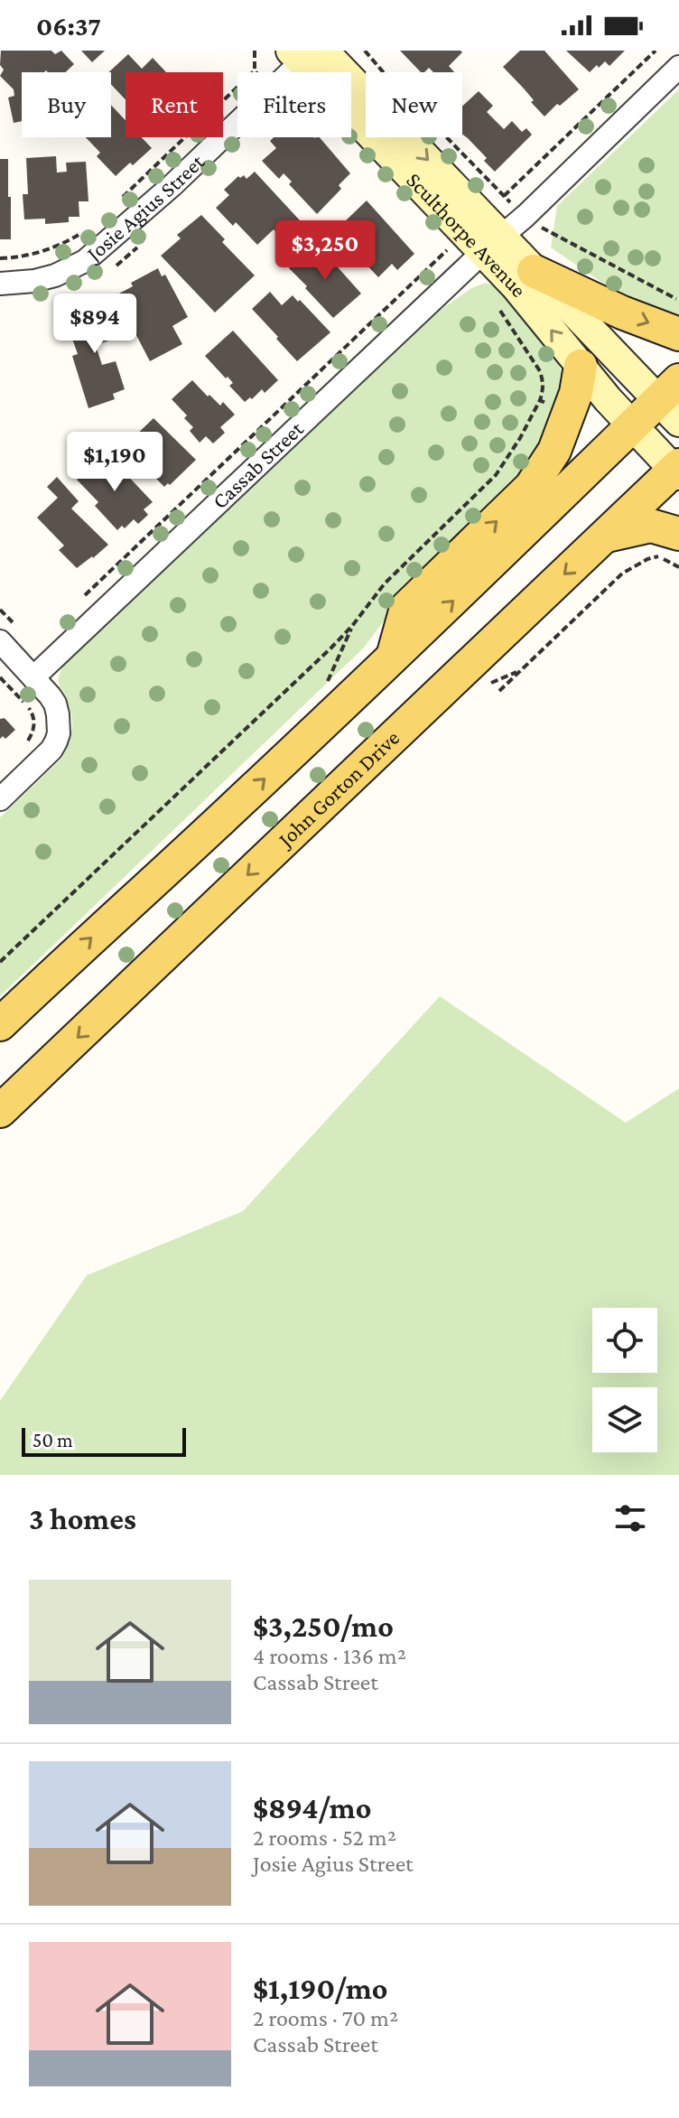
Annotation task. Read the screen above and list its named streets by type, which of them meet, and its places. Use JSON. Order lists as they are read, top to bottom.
{
  "streets": {
    "main road": ["John Gorton Drive"],
    "street": ["Josie Agius Street", "Sculthorpe Avenue", "Cassab Street"]
  },
  "crossings": [
    ["Josie Agius Street", "Sculthorpe Avenue"],
    ["Sculthorpe Avenue", "Cassab Street"],
    ["Sculthorpe Avenue", "John Gorton Drive"]
  ],
  "scale_bar": "50 m",
  "page": {
    "status": "06:37",
    "chip": [
      "Buy",
      "Rent",
      "Filters",
      "New"
    ],
    "price": ["$3,250", "$894", "$1,190"],
    "scale": "50 m",
    "heading": "3 homes",
    "list": [
      {
        "name": "$3,250/mo",
        "note": "4 rooms · 136 m² · Cassab Street"
      },
      {
        "name": "$894/mo",
        "note": "2 rooms · 52 m² · Josie Agius Street"
      },
      {
        "name": "$1,190/mo",
        "note": "2 rooms · 70 m² · Cassab Street"
      }
    ]
  }
}
